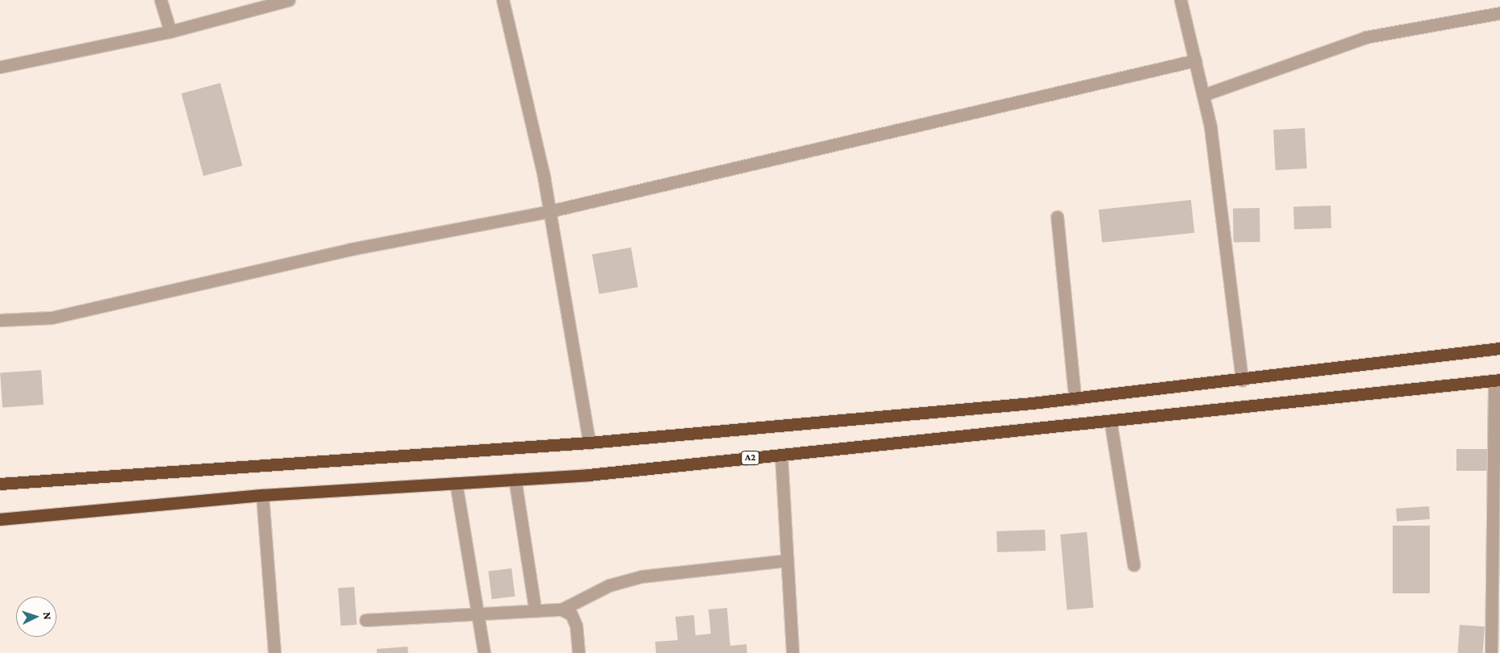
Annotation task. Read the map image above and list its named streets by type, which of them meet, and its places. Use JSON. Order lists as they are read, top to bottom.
{
  "streets": {
    "highway": ["A2"]
  },
  "north": "right"
}
